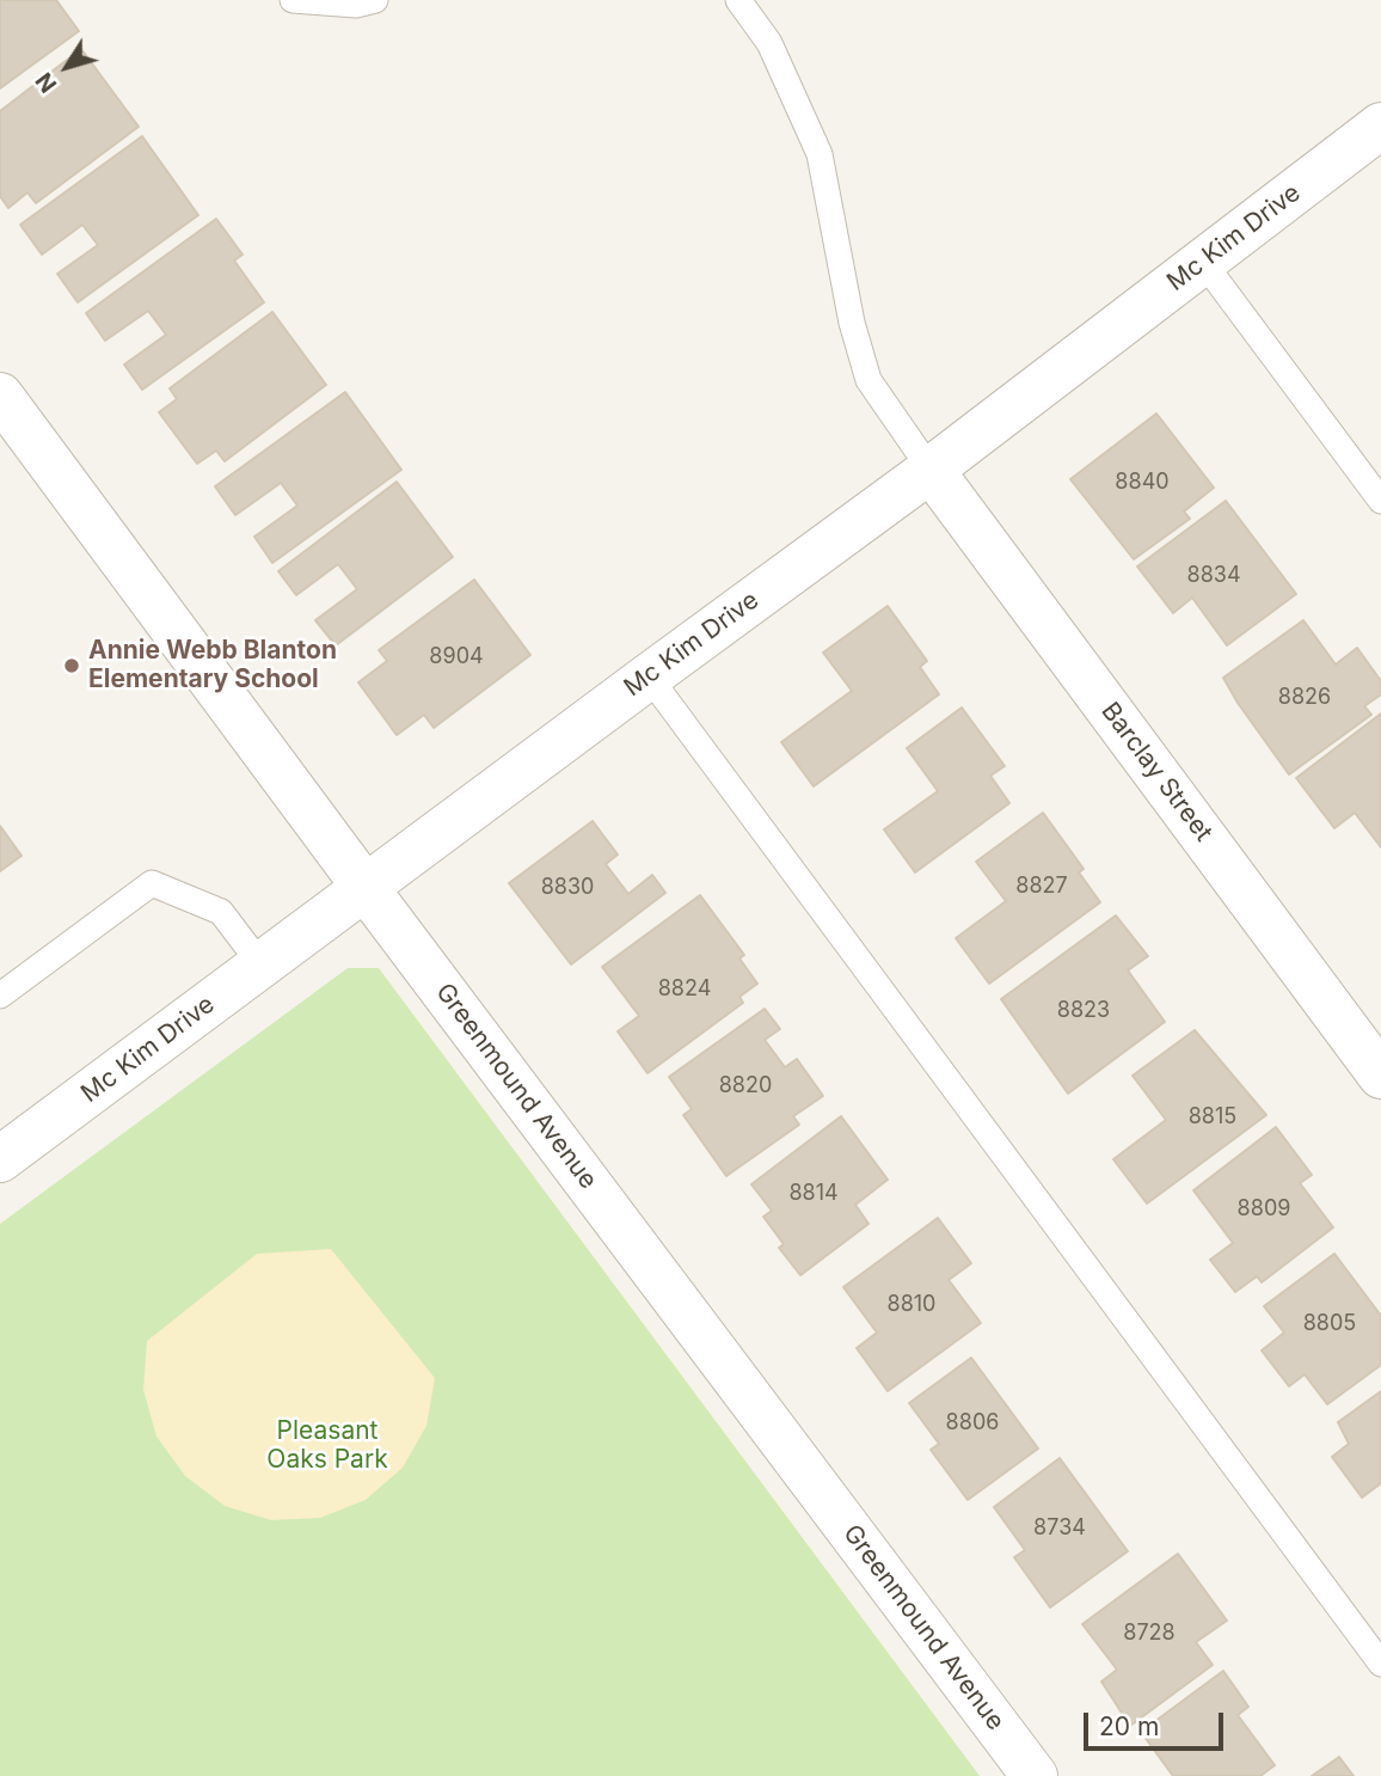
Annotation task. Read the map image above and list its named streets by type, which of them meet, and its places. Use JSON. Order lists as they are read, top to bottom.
{
  "streets": {
    "street": ["Mc Kim Drive", "Barclay Street", "Greenmound Avenue"]
  },
  "crossings": [
    ["Mc Kim Drive", "Barclay Street"],
    ["Mc Kim Drive", "Greenmound Avenue"]
  ],
  "parks": ["Pleasant Oaks Park"],
  "places": ["Annie Webb Blanton Elementary School"],
  "house_numbers": [
    "8840",
    "8834",
    "8904",
    "8826",
    "8827",
    "8830",
    "8824",
    "8823",
    "8820",
    "8815",
    "8814",
    "8809",
    "8810",
    "8805",
    "8806",
    "8734",
    "8728"
  ],
  "scale_bar": "20 m",
  "north": "bottom left"
}
